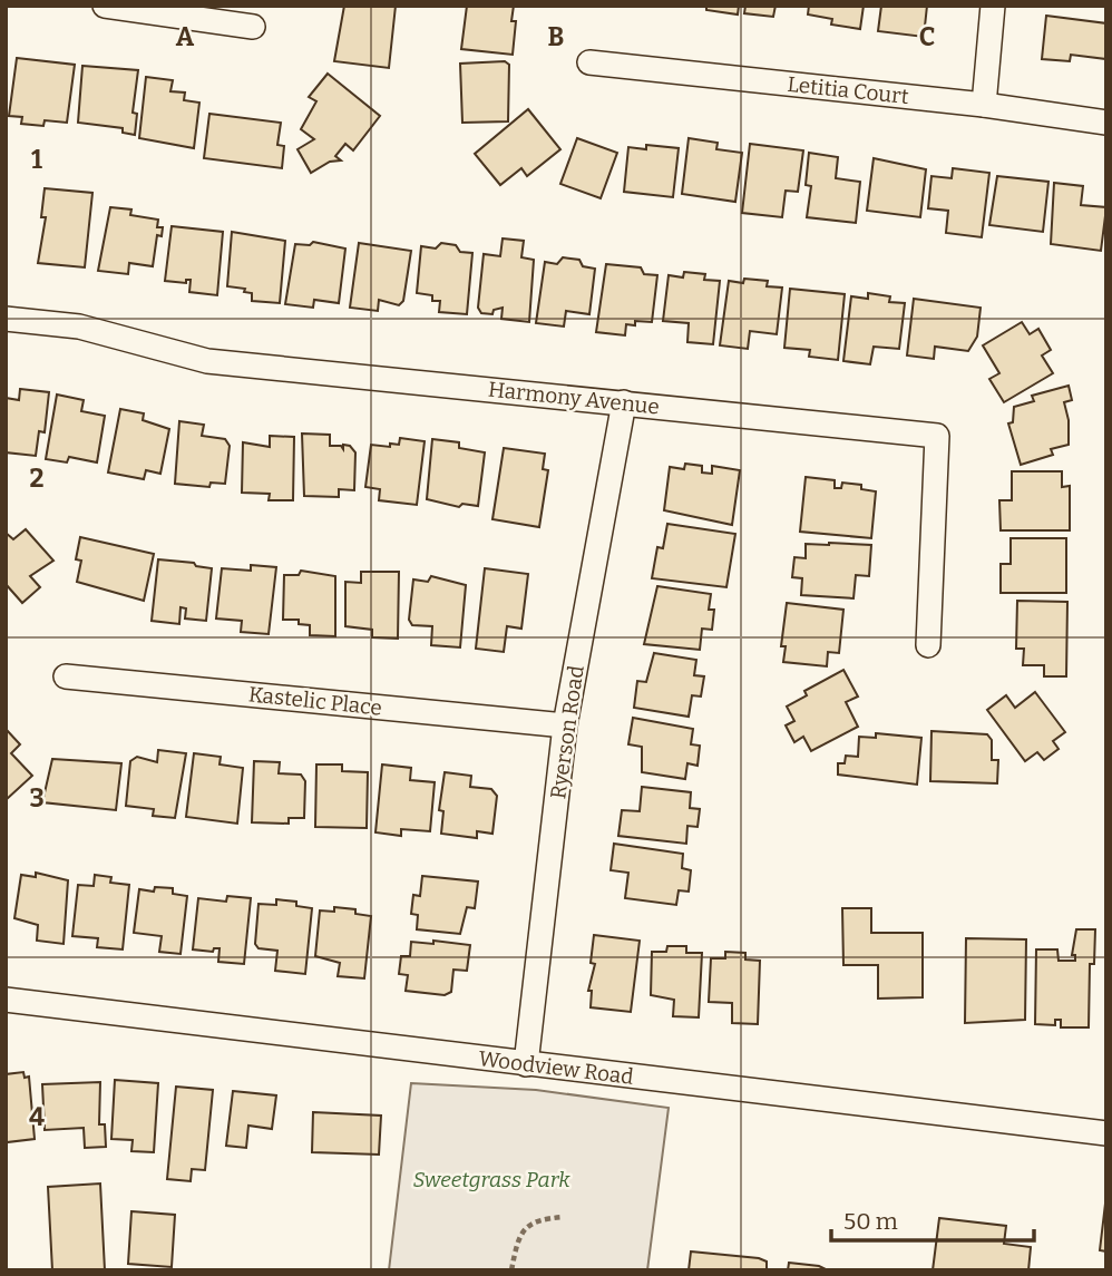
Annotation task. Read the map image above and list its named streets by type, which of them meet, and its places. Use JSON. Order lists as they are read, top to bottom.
{
  "streets": {
    "street": [
      "Letitia Court",
      "Harmony Avenue",
      "Kastelic Place",
      "Ryerson Road",
      "Woodview Road"
    ]
  },
  "crossings": [
    ["Harmony Avenue", "Ryerson Road"],
    ["Kastelic Place", "Ryerson Road"],
    ["Ryerson Road", "Woodview Road"]
  ],
  "parks": ["Sweetgrass Park"],
  "scale_bar": "50 m",
  "grid": {
    "columns": ["A", "B", "C"],
    "rows": [
      "1",
      "2",
      "3",
      "4"
    ]
  }
}
